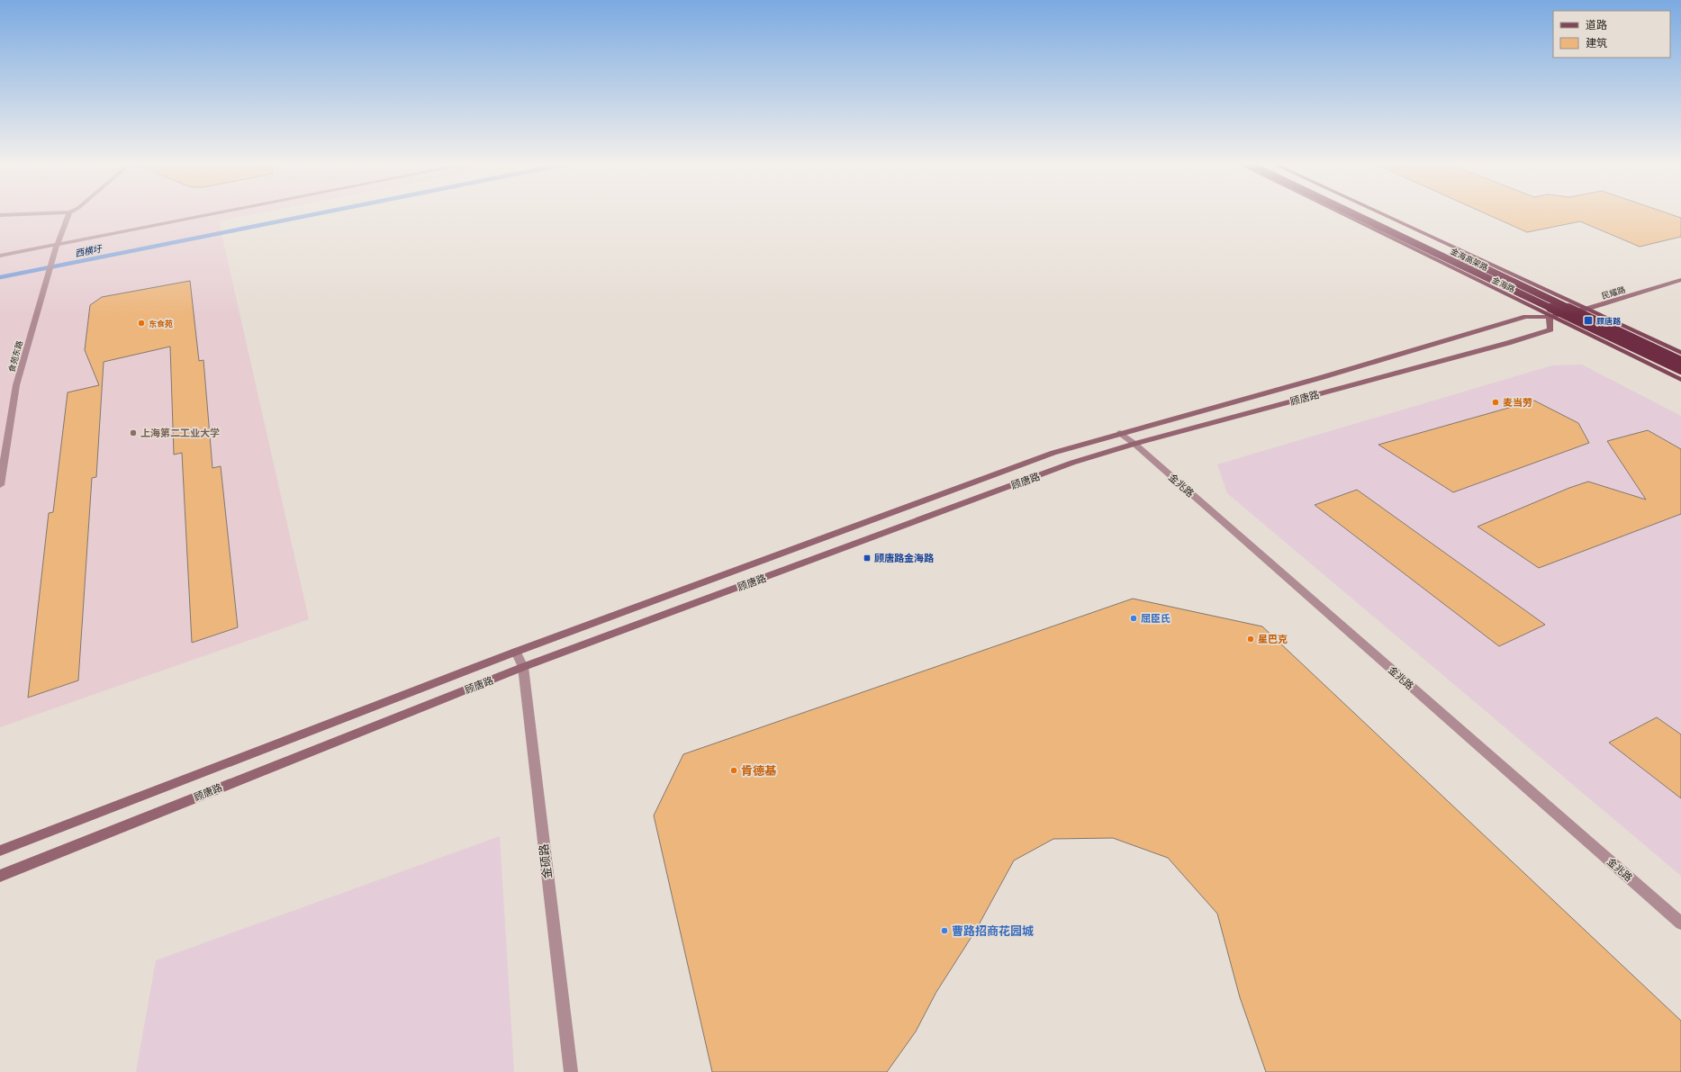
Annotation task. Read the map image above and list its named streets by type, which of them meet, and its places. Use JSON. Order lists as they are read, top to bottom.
{
  "streets": {
    "highway": ["金海高架路"],
    "main road": ["金海路", "民耀路", "顾唐路"],
    "street": ["食苑东路", "金兆路", "金硕路"]
  },
  "crossings": [
    ["金海路", "民耀路"],
    ["金海路", "顾唐路"],
    ["民耀路", "顾唐路"],
    ["顾唐路", "金兆路"],
    ["顾唐路", "金硕路"]
  ],
  "water": ["西横圩"],
  "places": {
    "transit": ["顾唐路", "顾唐路金海路"],
    "other": [
      "东食苑",
      "麦当劳",
      "上海第二工业大学",
      "屈臣氏",
      "星巴克",
      "肯德基",
      "曹路招商花园城"
    ]
  },
  "legend": ["道路", "建筑"]
}
